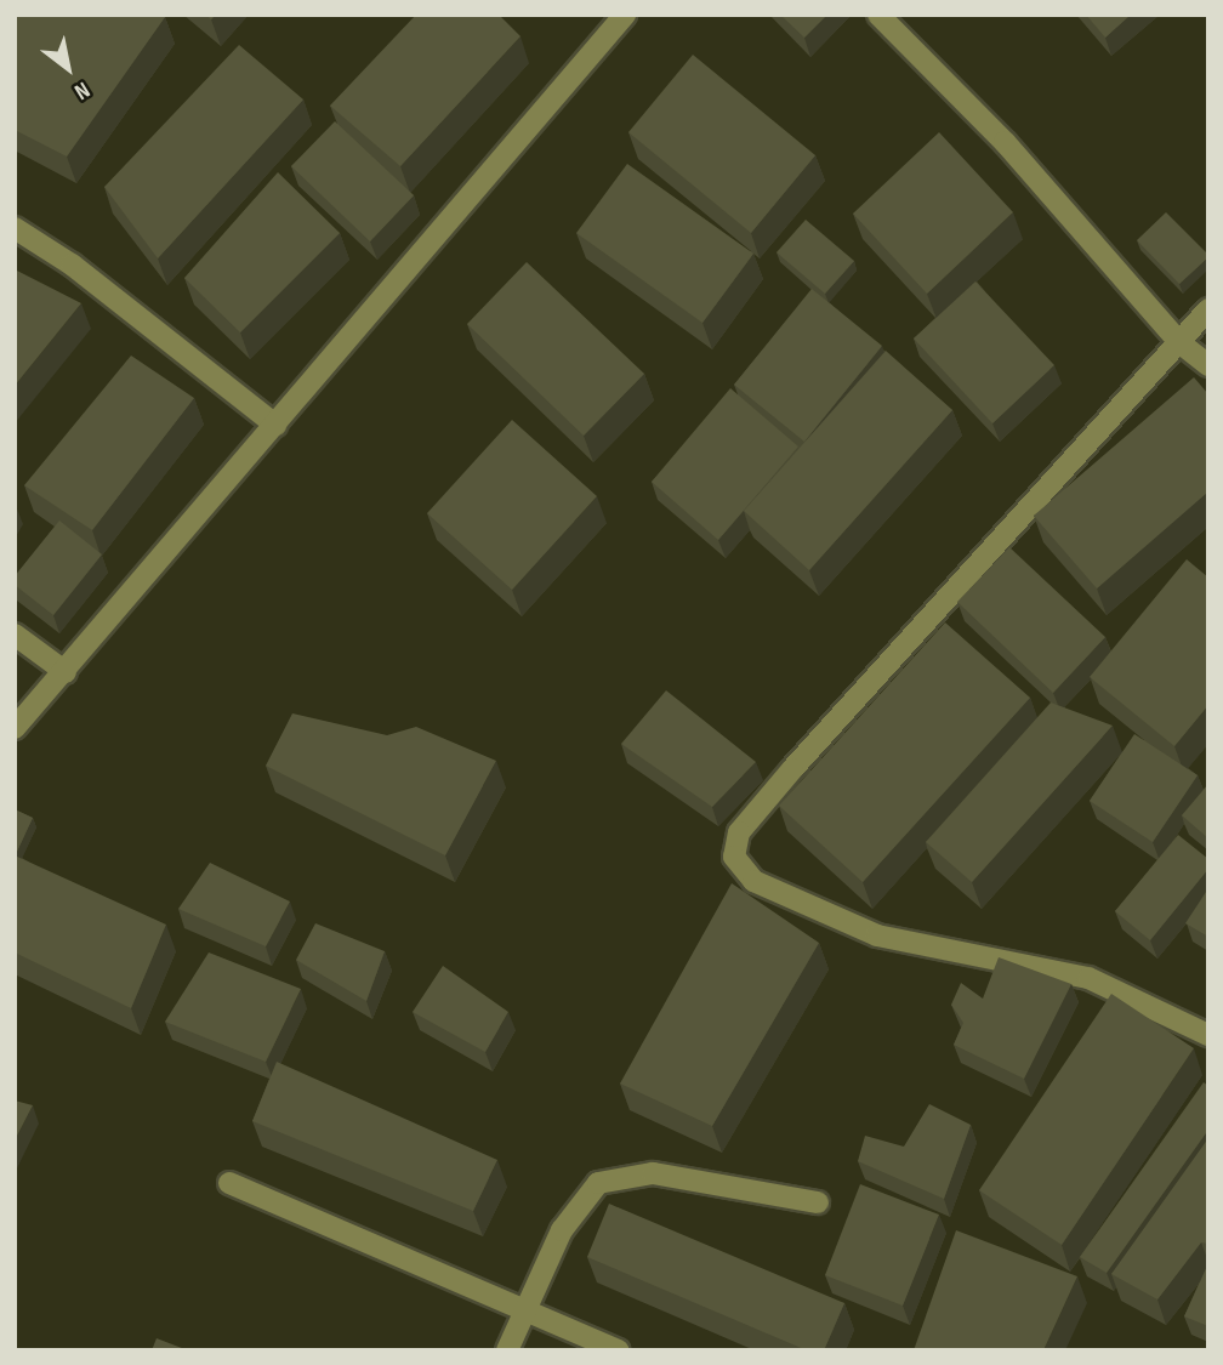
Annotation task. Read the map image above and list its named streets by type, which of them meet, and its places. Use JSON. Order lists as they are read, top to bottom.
{
  "north": "bottom right"
}
